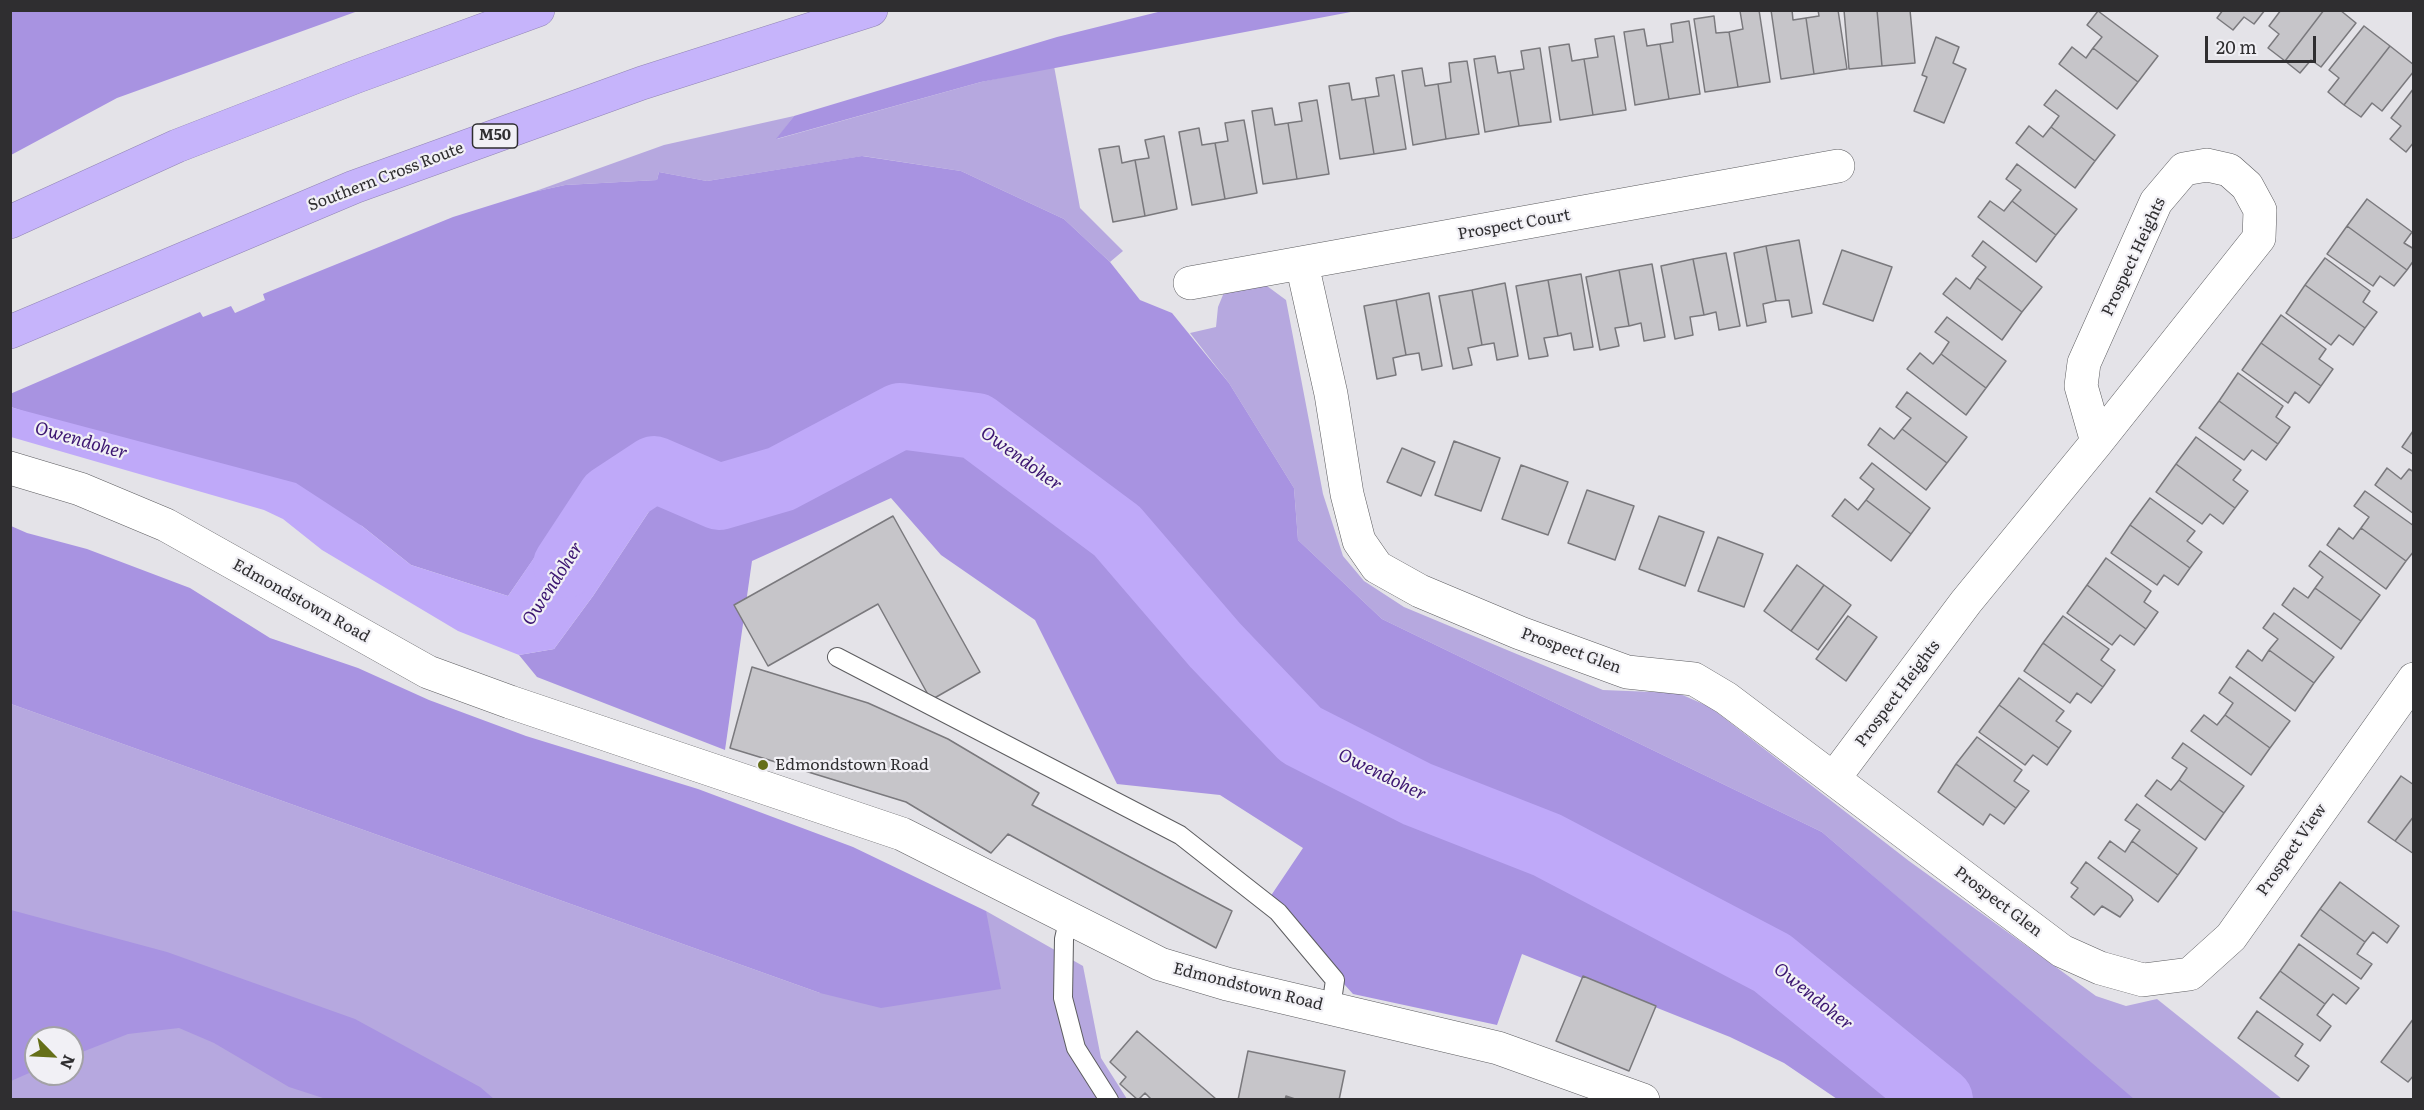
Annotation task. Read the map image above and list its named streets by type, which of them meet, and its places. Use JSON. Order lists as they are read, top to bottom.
{
  "streets": {
    "highway": ["M50", "Southern Cross Route"],
    "street": [
      "Prospect Court",
      "Prospect Heights",
      "Edmondstown Road",
      "Prospect Glen",
      "Prospect View"
    ]
  },
  "crossings": [
    ["Prospect Court", "Prospect Glen"],
    ["Prospect Heights", "Prospect Glen"],
    ["Prospect Glen", "Prospect View"]
  ],
  "water": ["Owendoher"],
  "places": ["Edmondstown Road"],
  "scale_bar": "20 m",
  "north": "bottom right"
}
